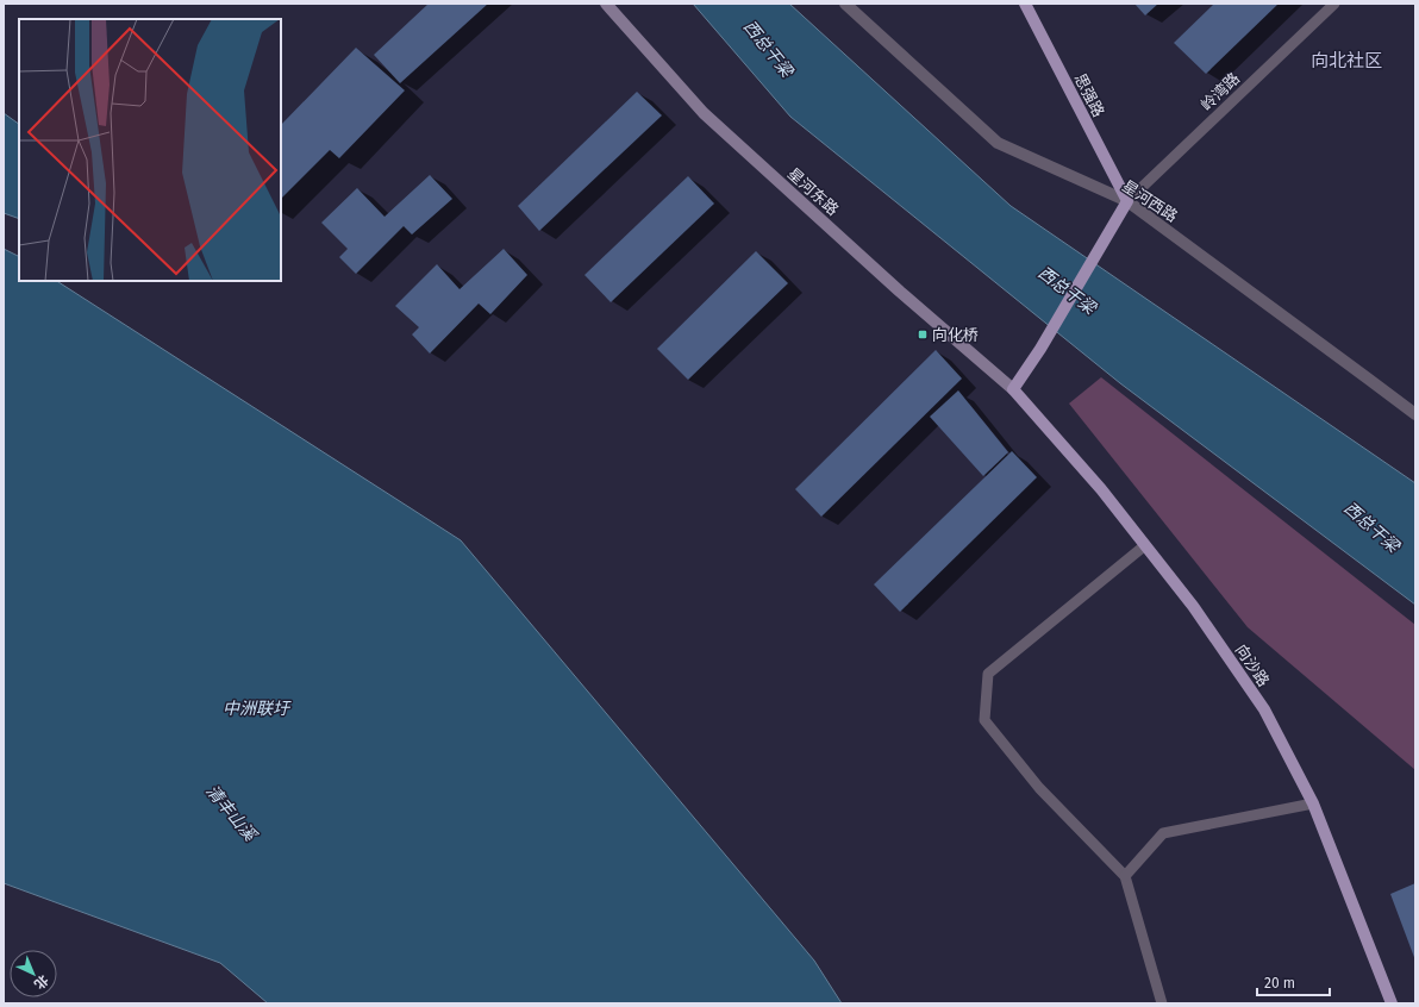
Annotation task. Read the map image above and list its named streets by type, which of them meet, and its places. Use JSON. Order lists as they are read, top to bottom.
{
  "streets": {
    "main road": ["思强路", "星河东路", "向沙路"],
    "street": ["星河西路"],
    "lane": ["岭湾路"]
  },
  "crossings": [
    ["岭湾路", "思强路"],
    ["岭湾路", "星河西路"],
    ["思强路", "星河西路"],
    ["星河东路", "向沙路"]
  ],
  "districts": ["向北社区"],
  "water": ["西总干梁", "中洲联圩", "清丰山溪"],
  "places": {
    "transit": ["向化桥"]
  },
  "scale_bar": "20 m",
  "north": "bottom right"
}
